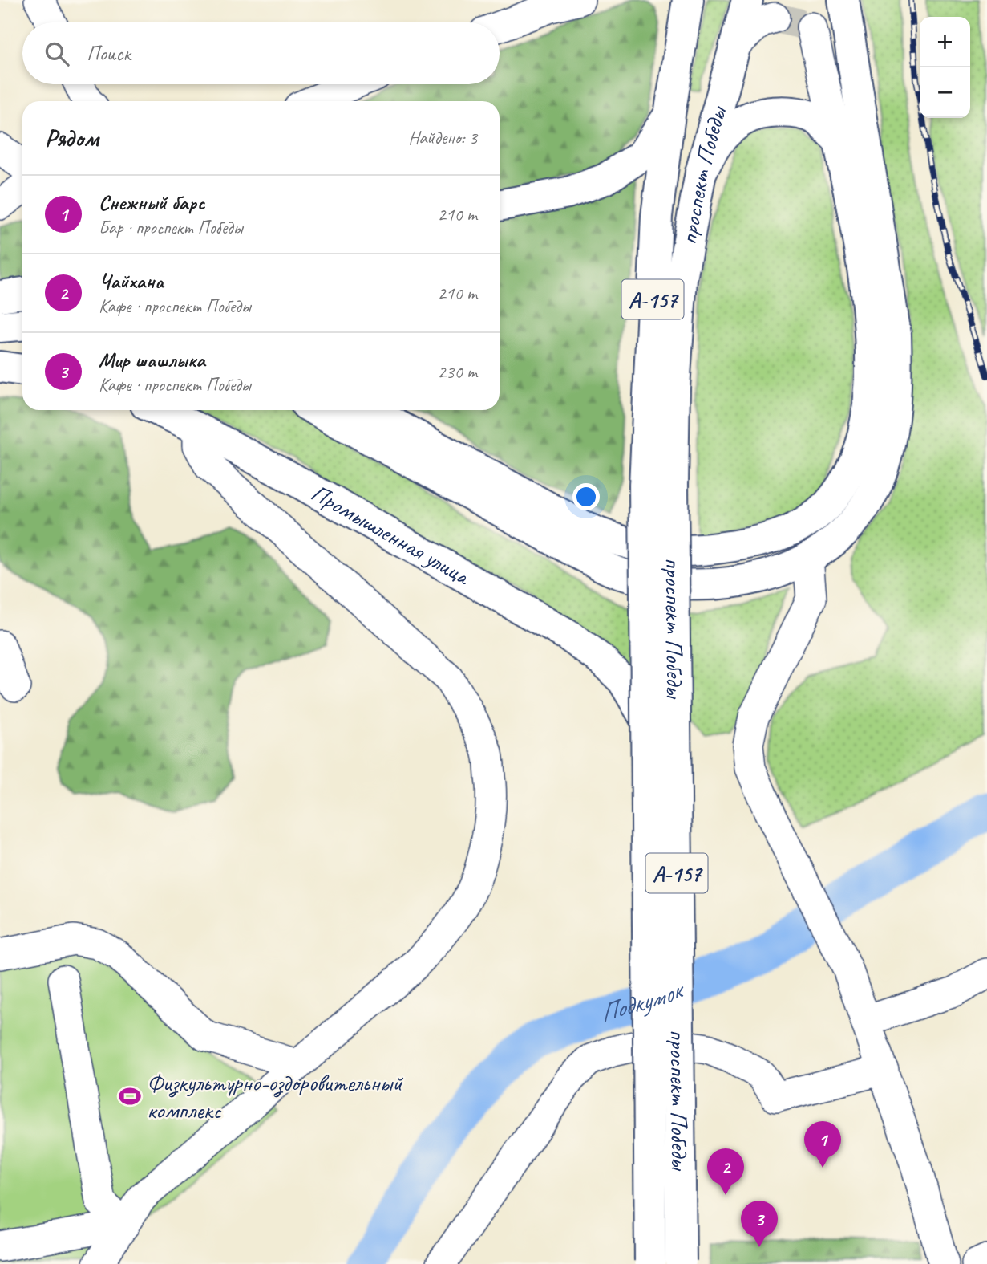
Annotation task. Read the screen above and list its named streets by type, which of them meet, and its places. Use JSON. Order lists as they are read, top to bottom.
{
  "streets": {
    "main road": ["проспект Победы", "А-157", "Промышленная улица"]
  },
  "crossings": [
    ["проспект Победы", "А-157"],
    ["проспект Победы", "Промышленная улица"]
  ],
  "water": ["Подкумок"],
  "places": {
    "sports": ["Физкультурно-оздоровительный комплекс"]
  },
  "page": {
    "map_buttons": ["+", "−"],
    "search": "Поиск",
    "heading": ["Рядом", "Найдено: 3"],
    "list": [
      {
        "mark": "1",
        "name": "Снежный барс",
        "note": "Бар · проспект Победы",
        "value": "210 m"
      },
      {
        "mark": "2",
        "name": "Чайхана",
        "note": "Кафе · проспект Победы",
        "value": "210 m"
      },
      {
        "mark": "3",
        "name": "Мир шашлыка",
        "note": "Кафе · проспект Победы",
        "value": "230 m"
      }
    ],
    "pins": ["1", "2", "3"]
  }
}
